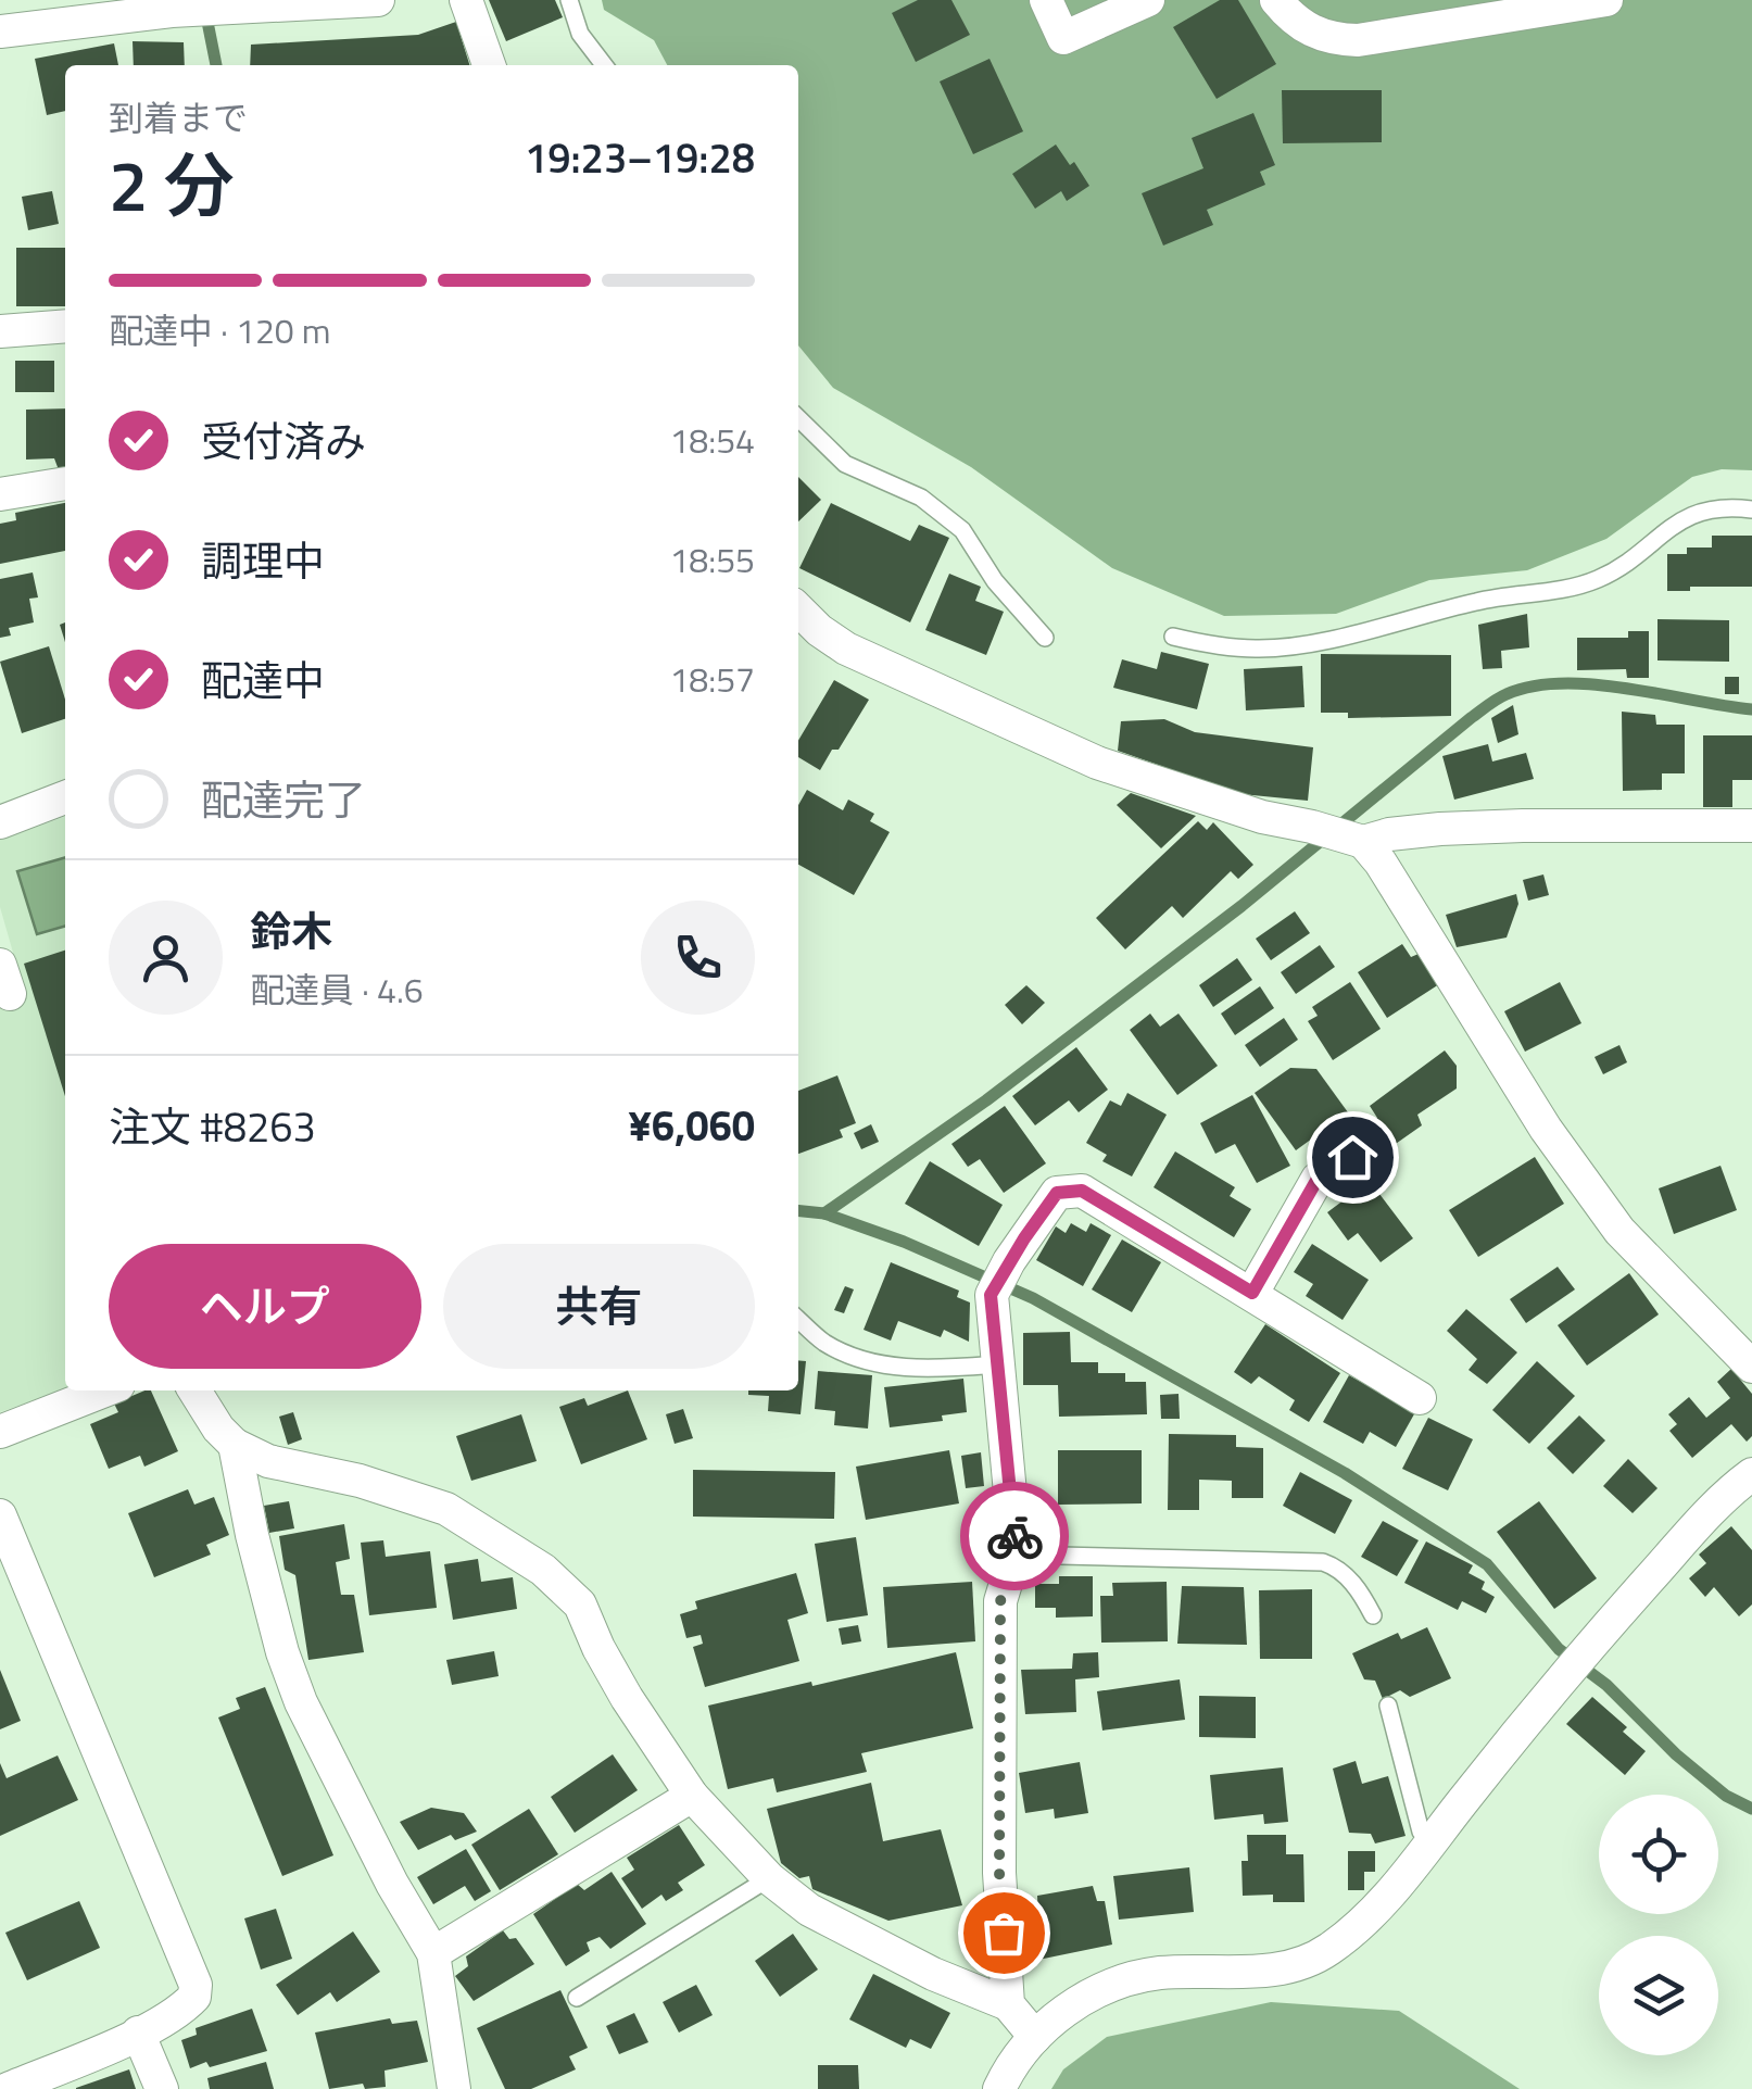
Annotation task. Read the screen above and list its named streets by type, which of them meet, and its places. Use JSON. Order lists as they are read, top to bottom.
{
  "page": {
    "heading": ["2 分", "到着まで", "19:23–19:28"],
    "panel": [
      "鈴木",
      "配達員 · 4.6",
      "注文 #8263",
      "¥6,060"
    ],
    "bar": "配達中 · 120 m",
    "list": [
      ["受付済み", "18:54"],
      ["調理中", "18:55"],
      ["配達中", "18:57"],
      "配達完了"
    ],
    "buttons": ["ヘルプ", "共有"]
  }
}
